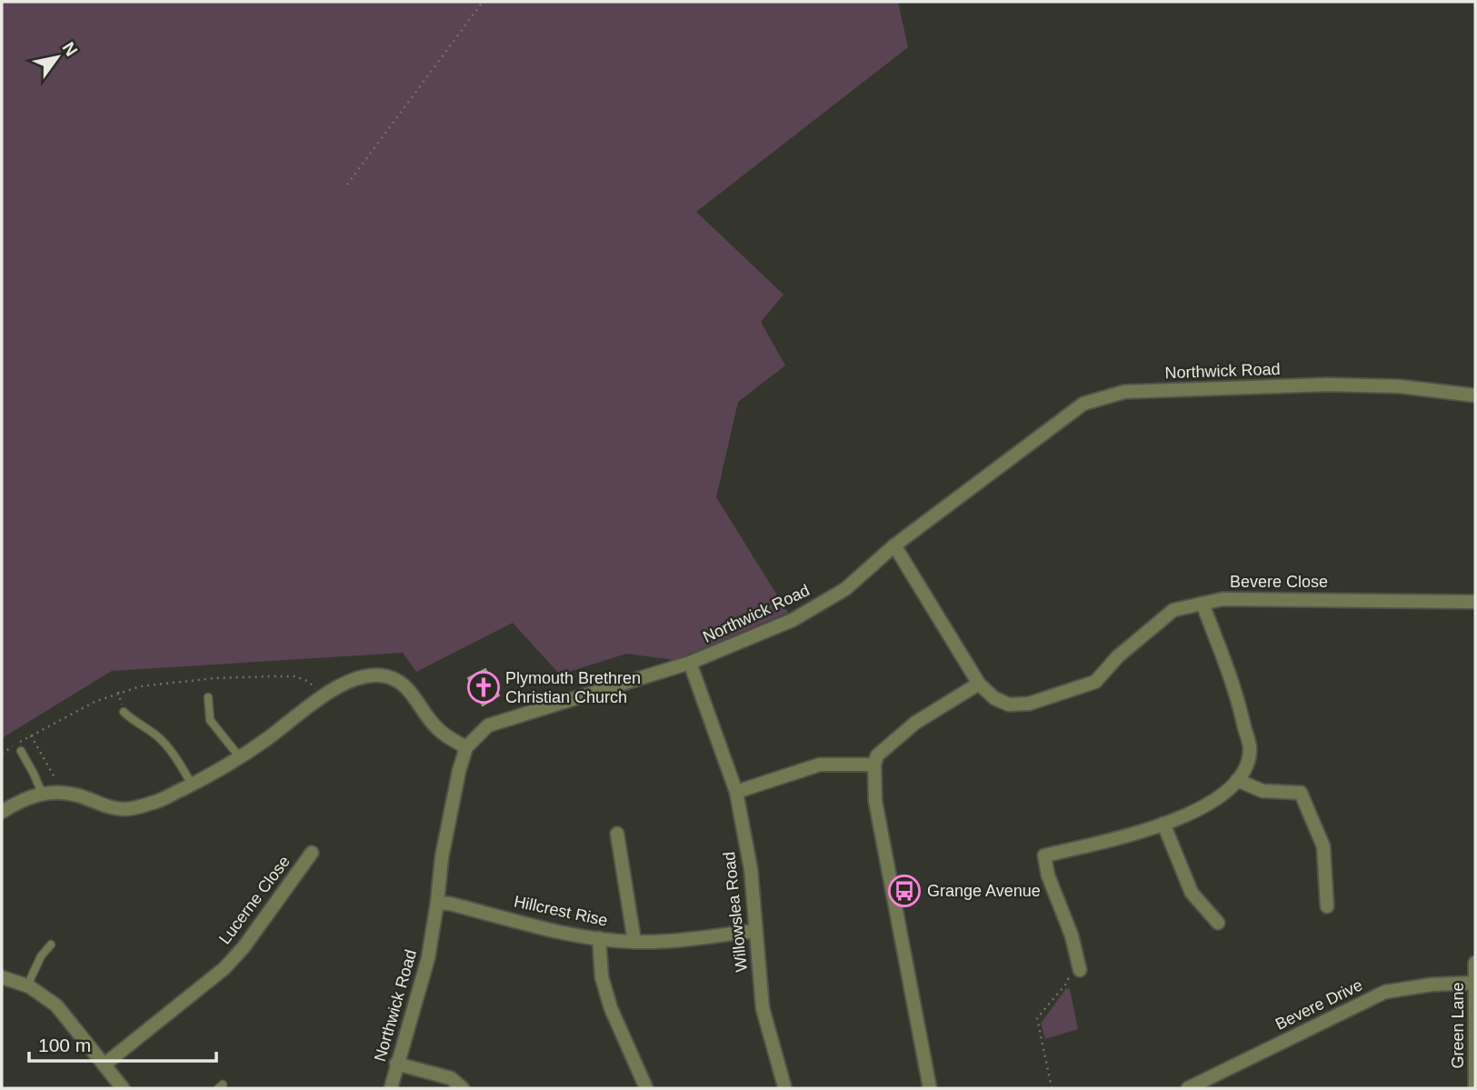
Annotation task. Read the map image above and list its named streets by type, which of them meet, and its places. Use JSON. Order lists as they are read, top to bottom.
{
  "streets": {
    "street": [
      "Northwick Road",
      "Bevere Close",
      "Lucerne Close",
      "Hillcrest Rise",
      "Willowslea Road",
      "Bevere Drive",
      "Green Lane"
    ]
  },
  "crossings": [
    ["Northwick Road", "Bevere Close"],
    ["Northwick Road", "Hillcrest Rise"],
    ["Northwick Road", "Willowslea Road"],
    ["Hillcrest Rise", "Willowslea Road"],
    ["Bevere Drive", "Green Lane"]
  ],
  "places": {
    "church": ["Plymouth Brethren Christian Church"],
    "bus stop": ["Grange Avenue"]
  },
  "scale_bar": "100 m",
  "north": "top right"
}
